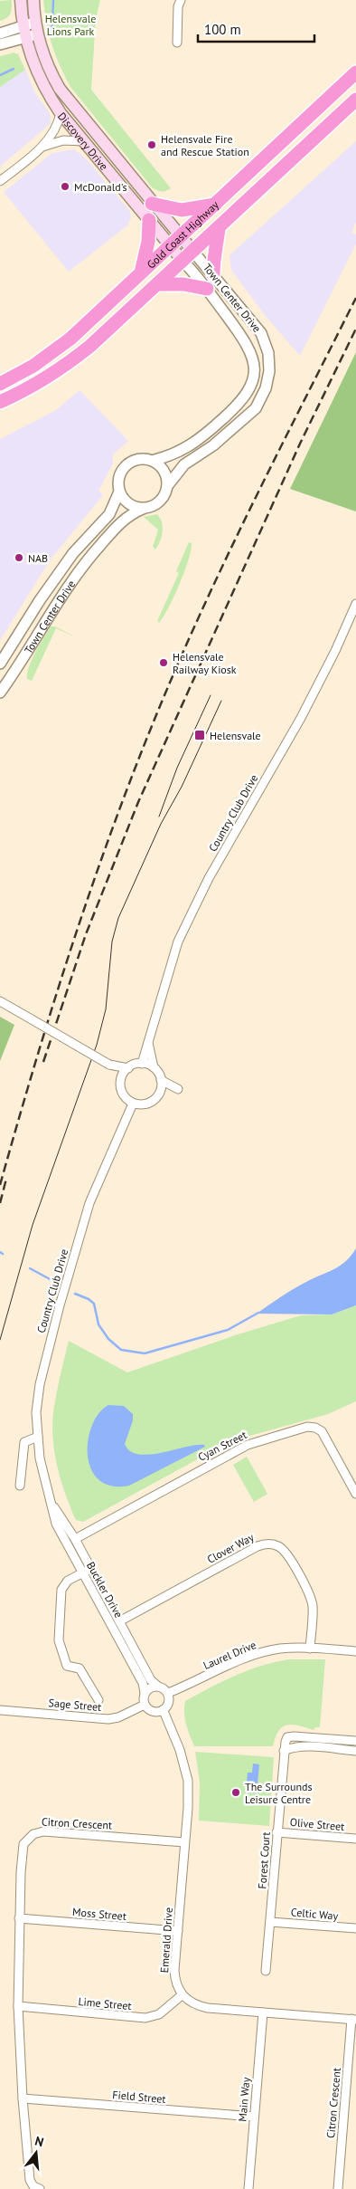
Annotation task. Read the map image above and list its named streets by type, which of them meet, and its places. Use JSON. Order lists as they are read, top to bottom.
{
  "streets": {
    "highway": ["Gold Coast Highway"],
    "main road": ["Discovery Drive", "Town Center Drive"],
    "street": [
      "Country Club Drive",
      "Cyan Street",
      "Clover Way",
      "Buckler Drive",
      "Laurel Drive",
      "Sage Street",
      "Citron Crescent",
      "Olive Street",
      "Forest Court",
      "Moss Street",
      "Celtic Way",
      "Emerald Drive",
      "Lime Street",
      "Field Street",
      "Main Way"
    ]
  },
  "crossings": [
    ["Discovery Drive", "Gold Coast Highway"],
    ["Discovery Drive", "Town Center Drive"],
    ["Gold Coast Highway", "Town Center Drive"],
    ["Country Club Drive", "Buckler Drive"],
    ["Cyan Street", "Buckler Drive"],
    ["Clover Way", "Buckler Drive"],
    ["Clover Way", "Laurel Drive"],
    ["Buckler Drive", "Laurel Drive"],
    ["Buckler Drive", "Sage Street"],
    ["Buckler Drive", "Emerald Drive"],
    ["Laurel Drive", "Sage Street"],
    ["Laurel Drive", "Emerald Drive"],
    ["Sage Street", "Emerald Drive"],
    ["Citron Crescent", "Moss Street"],
    ["Citron Crescent", "Emerald Drive"],
    ["Citron Crescent", "Lime Street"],
    ["Citron Crescent", "Field Street"],
    ["Olive Street", "Forest Court"],
    ["Forest Court", "Celtic Way"],
    ["Moss Street", "Emerald Drive"],
    ["Emerald Drive", "Lime Street"],
    ["Field Street", "Main Way"]
  ],
  "parks": ["Helensvale Lions Park"],
  "places": {
    "other": [
      "Helensvale Fire and Rescue Station",
      "McDonald's",
      "NAB",
      "Helensvale Railway Kiosk",
      "The Surrounds Leisure Centre"
    ],
    "transit": ["Helensvale"]
  },
  "scale_bar": "100 m",
  "north": "top"
}
